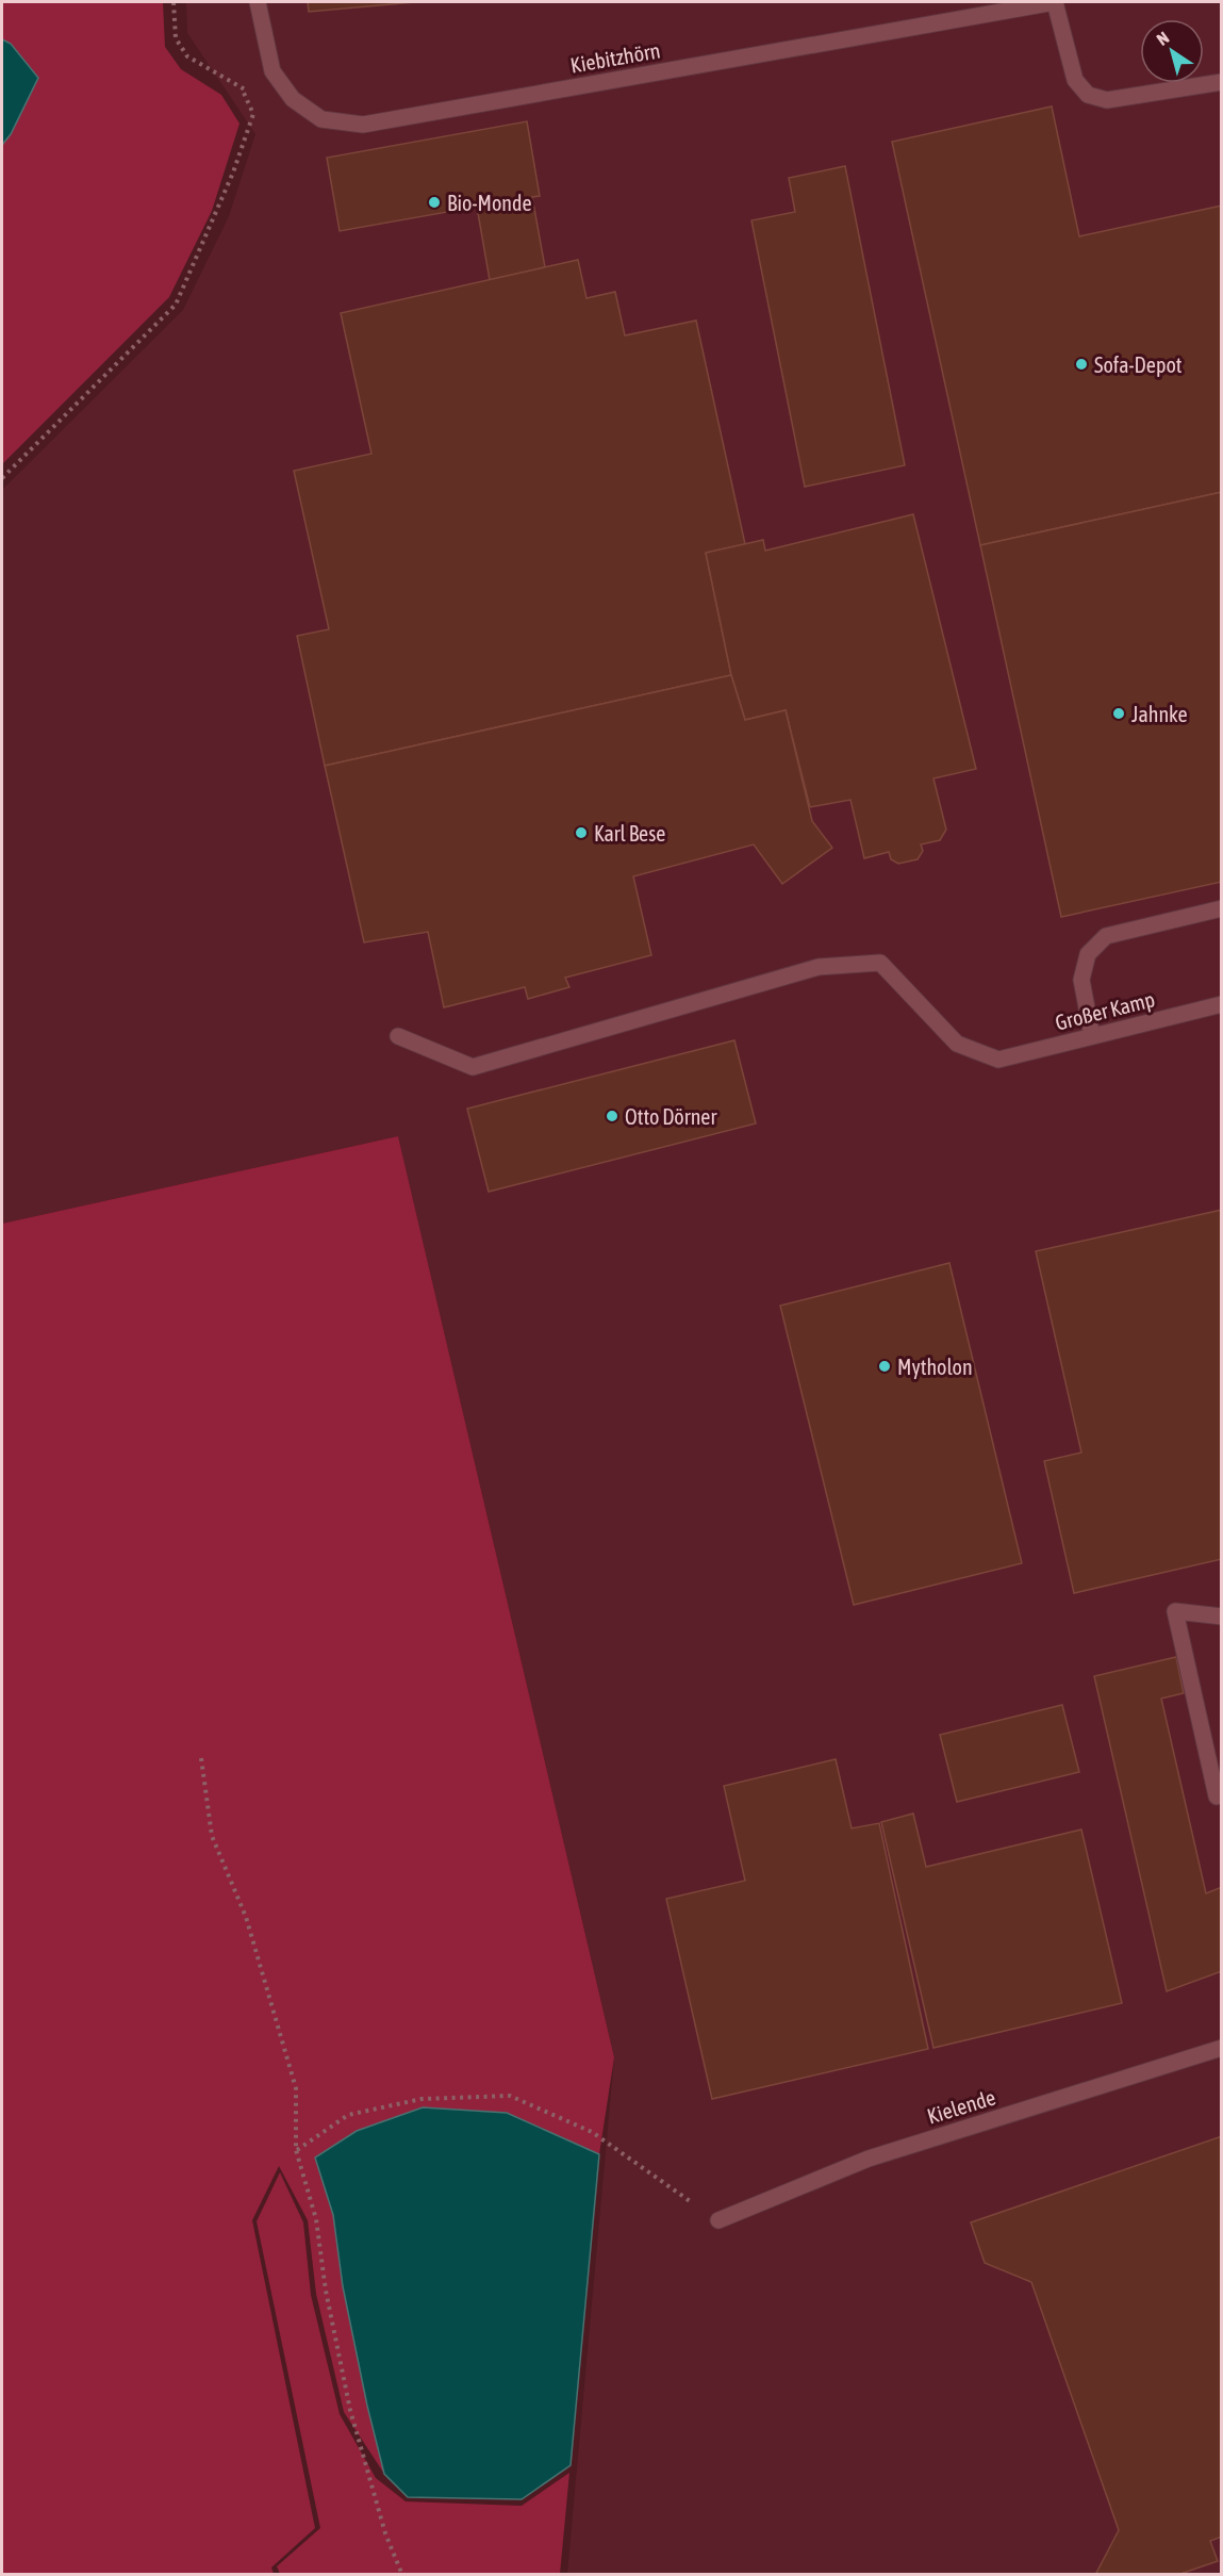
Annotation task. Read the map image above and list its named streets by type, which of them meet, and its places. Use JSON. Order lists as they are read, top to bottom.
{
  "streets": {
    "street": ["Kiebitzhörn", "Großer Kamp", "Kielende"]
  },
  "places": [
    "Bio-Monde",
    "Sofa-Depot",
    "Jahnke",
    "Karl Bese",
    "Otto Dörner",
    "Mytholon"
  ],
  "north": "top left"
}
